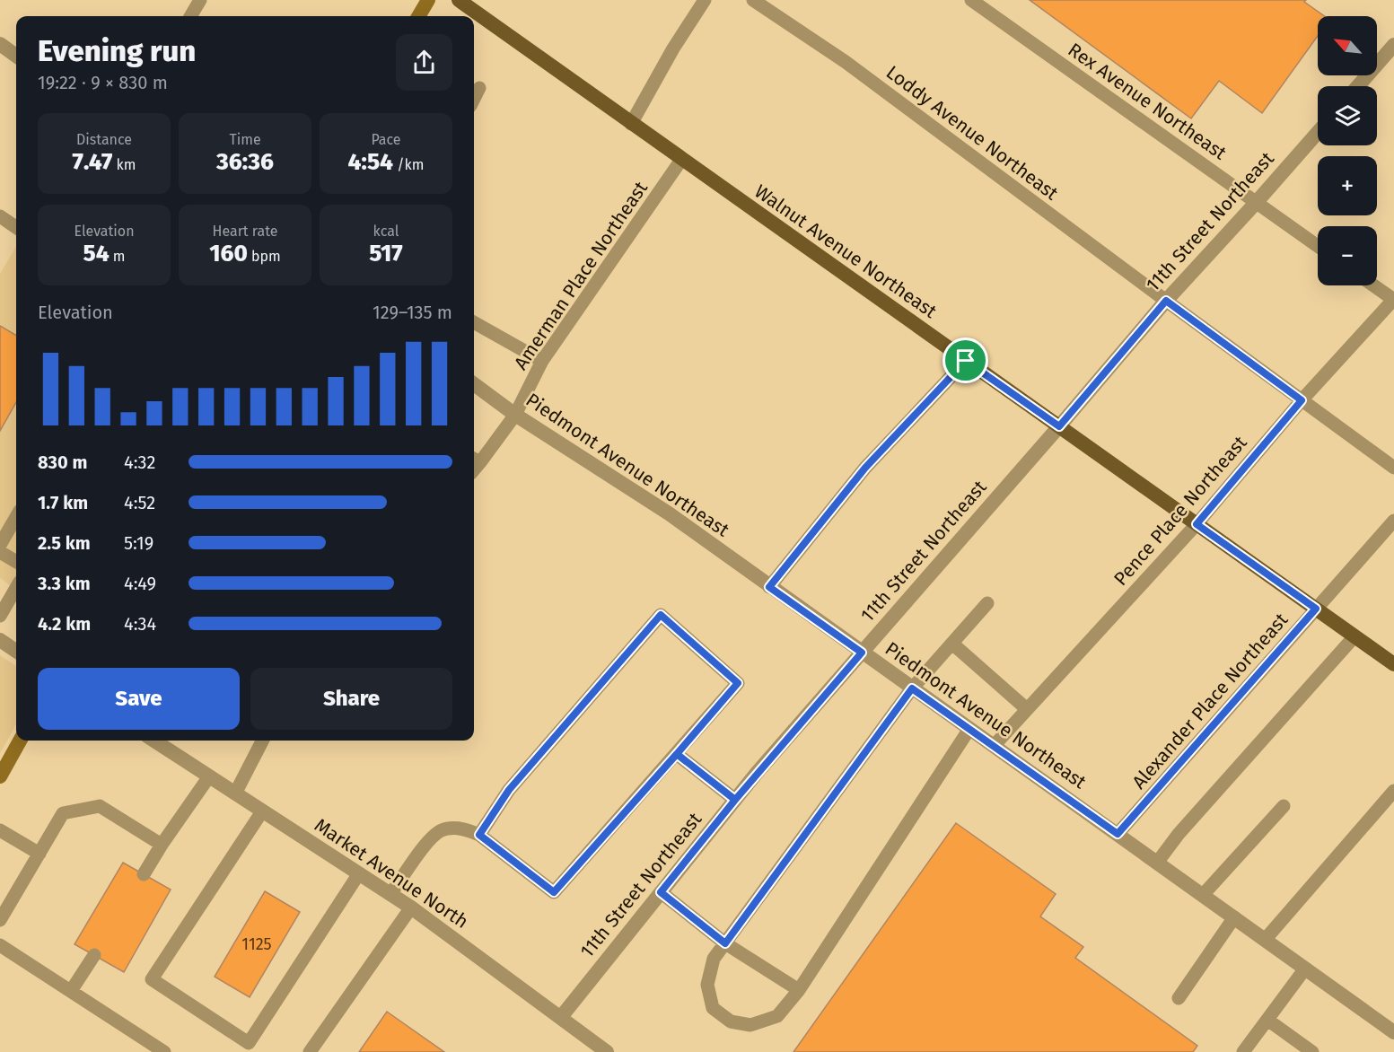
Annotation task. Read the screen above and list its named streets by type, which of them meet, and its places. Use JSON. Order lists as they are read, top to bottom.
{
  "streets": {
    "main road": ["Walnut Avenue Northeast"],
    "street": ["11th Street Northeast", "Piedmont Avenue Northeast", "Market Avenue North"],
    "lane": [
      "Rex Avenue Northeast",
      "Loddy Avenue Northeast",
      "Amerman Place Northeast",
      "Pence Place Northeast",
      "Alexander Place Northeast"
    ]
  },
  "crossings": [
    ["Rex Avenue Northeast", "11th Street Northeast"],
    ["Loddy Avenue Northeast", "11th Street Northeast"],
    ["Loddy Avenue Northeast", "Pence Place Northeast"],
    ["11th Street Northeast", "Walnut Avenue Northeast"],
    ["11th Street Northeast", "Piedmont Avenue Northeast"],
    ["11th Street Northeast", "Market Avenue North"],
    ["Walnut Avenue Northeast", "Amerman Place Northeast"],
    ["Walnut Avenue Northeast", "Pence Place Northeast"],
    ["Walnut Avenue Northeast", "Alexander Place Northeast"],
    ["Amerman Place Northeast", "Piedmont Avenue Northeast"],
    ["Piedmont Avenue Northeast", "Pence Place Northeast"],
    ["Piedmont Avenue Northeast", "Alexander Place Northeast"]
  ],
  "house_numbers": ["1125"],
  "north": "top left",
  "page": {
    "map_buttons": ["+", "−"],
    "heading": ["Evening run", "19:22 · 9 × 830 m"],
    "stats": [
      ["Distance", "7.47 km"],
      ["Time", "36:36"],
      ["Pace", "4:54 /km"],
      ["Elevation", "54 m"],
      ["Heart rate", "160 bpm"],
      ["kcal", "517"]
    ],
    "chart": ["Elevation", "129–135 m"],
    "list": [
      {
        "name": "830 m",
        "note": "4:32"
      },
      {
        "name": "1.7 km",
        "note": "4:52"
      },
      {
        "name": "2.5 km",
        "note": "5:19"
      },
      {
        "name": "3.3 km",
        "note": "4:49"
      },
      {
        "name": "4.2 km",
        "note": "4:34"
      }
    ],
    "buttons": ["Save", "Share"]
  }
}
